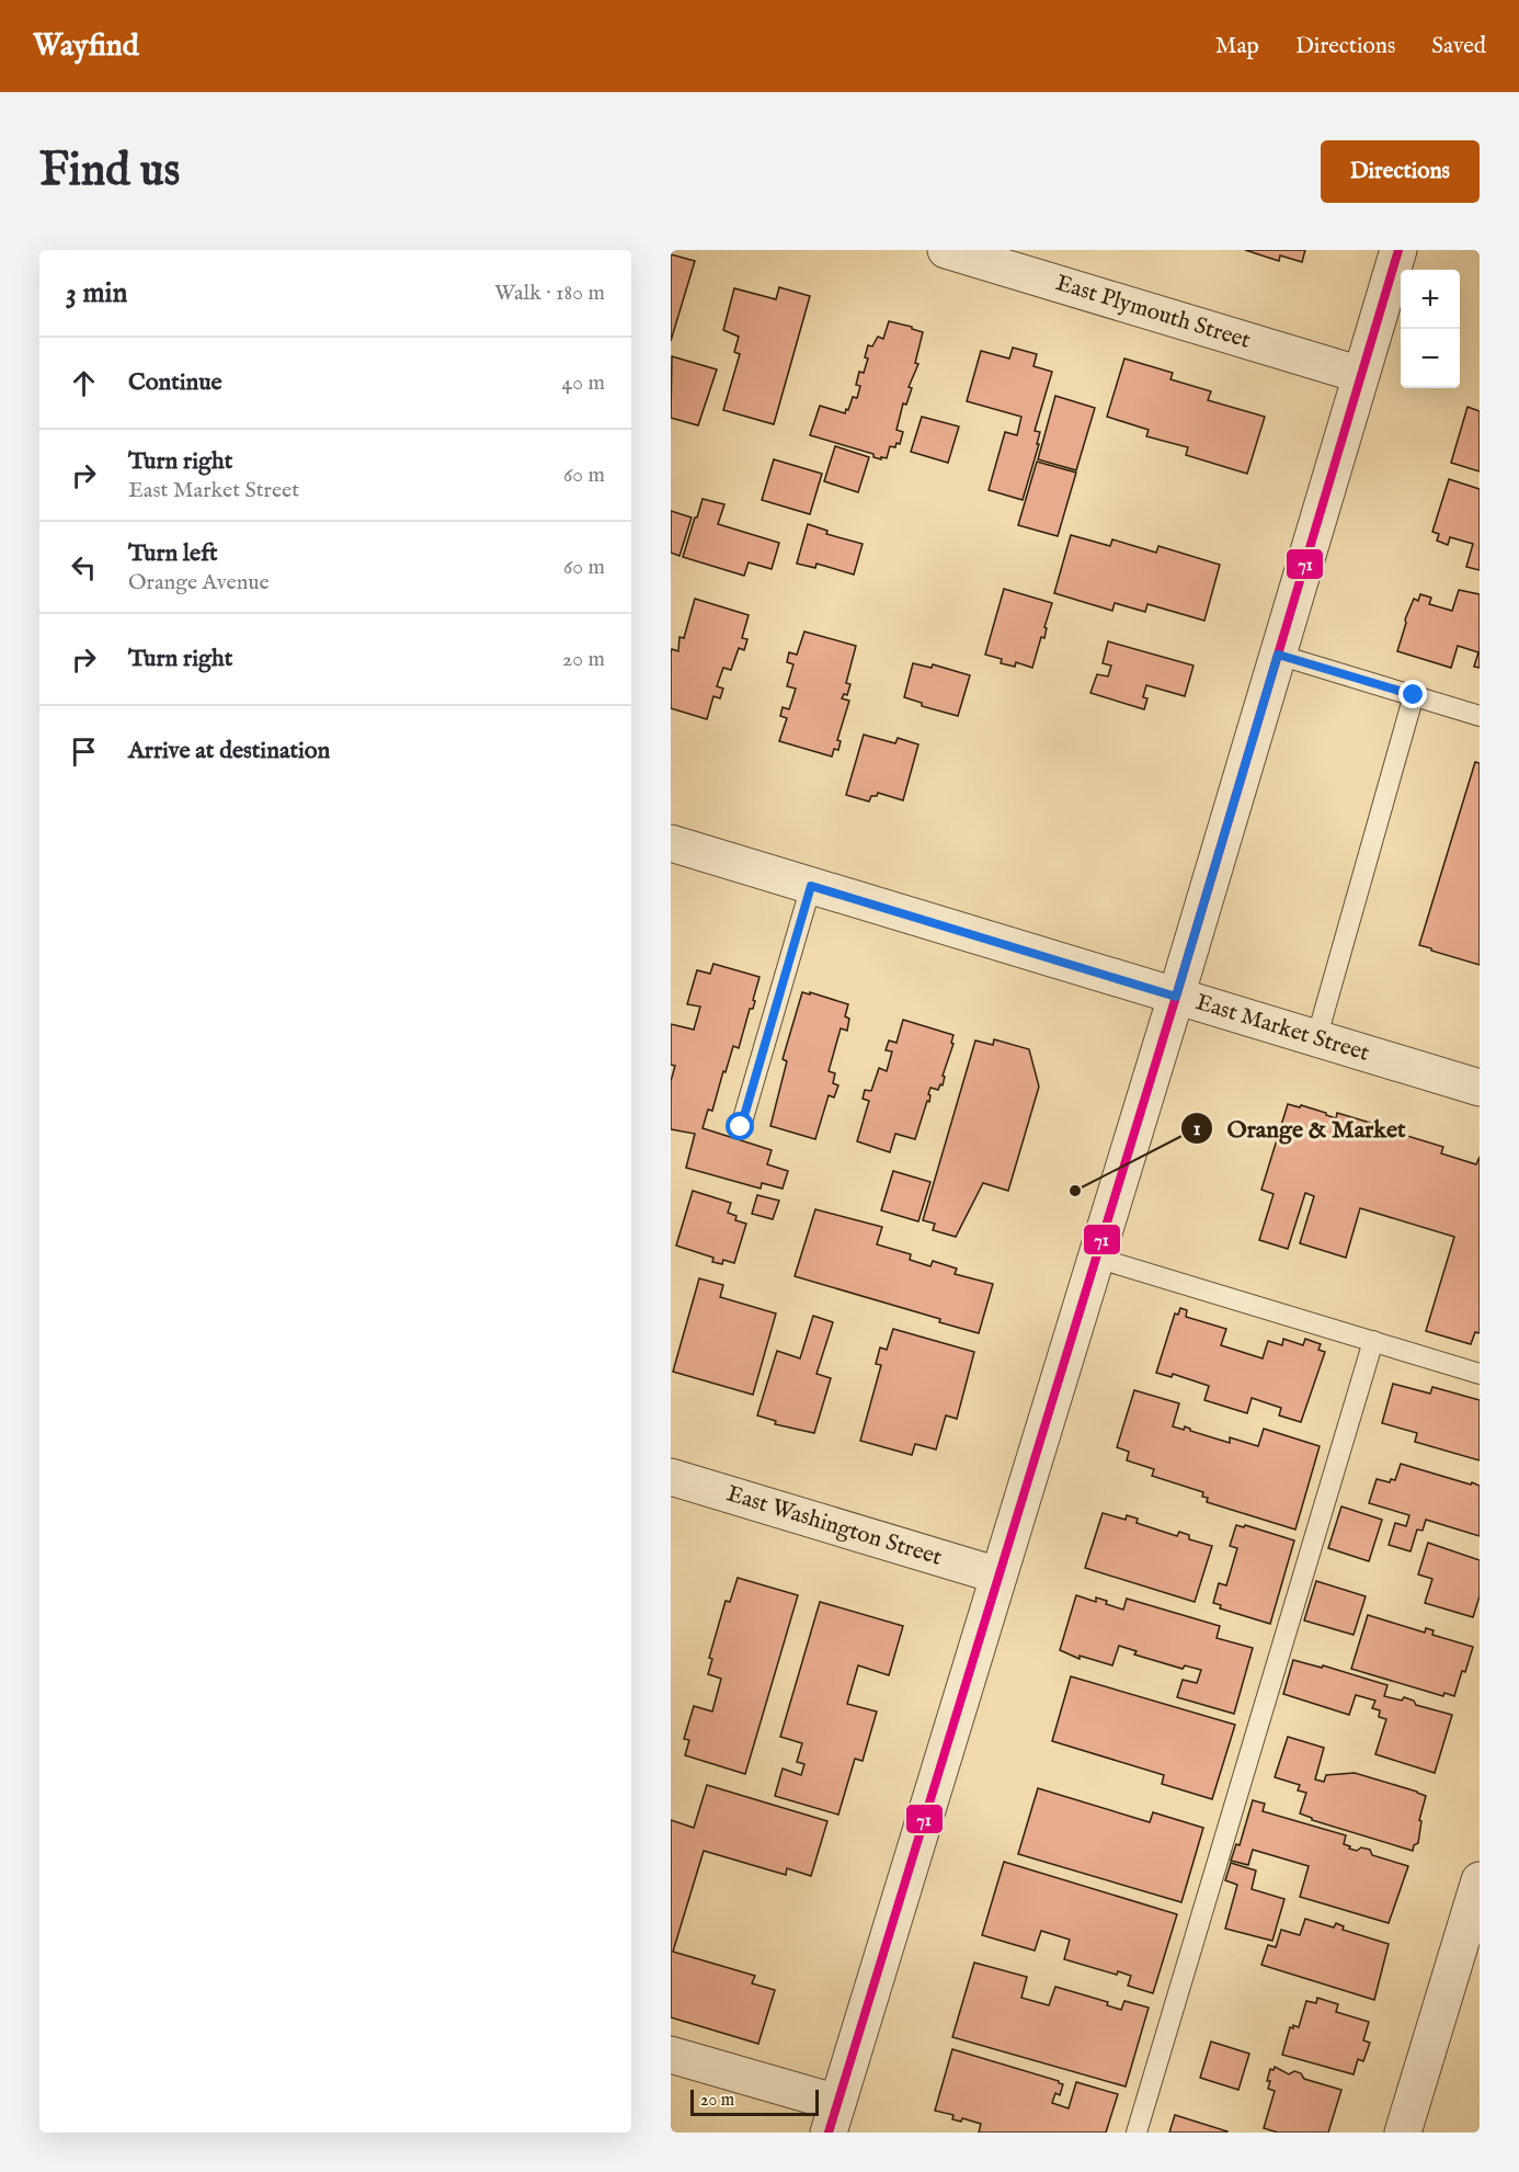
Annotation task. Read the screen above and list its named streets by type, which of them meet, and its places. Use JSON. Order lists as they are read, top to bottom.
{
  "streets": {
    "street": ["East Plymouth Street", "East Market Street", "East Washington Street"]
  },
  "places": ["Orange & Market"],
  "lines": ["transit line 71"],
  "scale_bar": "20 m",
  "page": {
    "header": "Wayfind",
    "nav": ["Map", "Directions", "Saved"],
    "buttons": "Directions",
    "title": "Find us",
    "heading": ["3 min", "Walk · 180 m"],
    "map_buttons": ["+", "−"],
    "list": [
      ["Continue", "40 m"],
      ["Turn right", "East Market Street", "60 m"],
      ["Turn left", "Orange Avenue", "60 m"],
      ["Turn right", "20 m"],
      "Arrive at destination"
    ],
    "scale": "20 m"
  }
}
